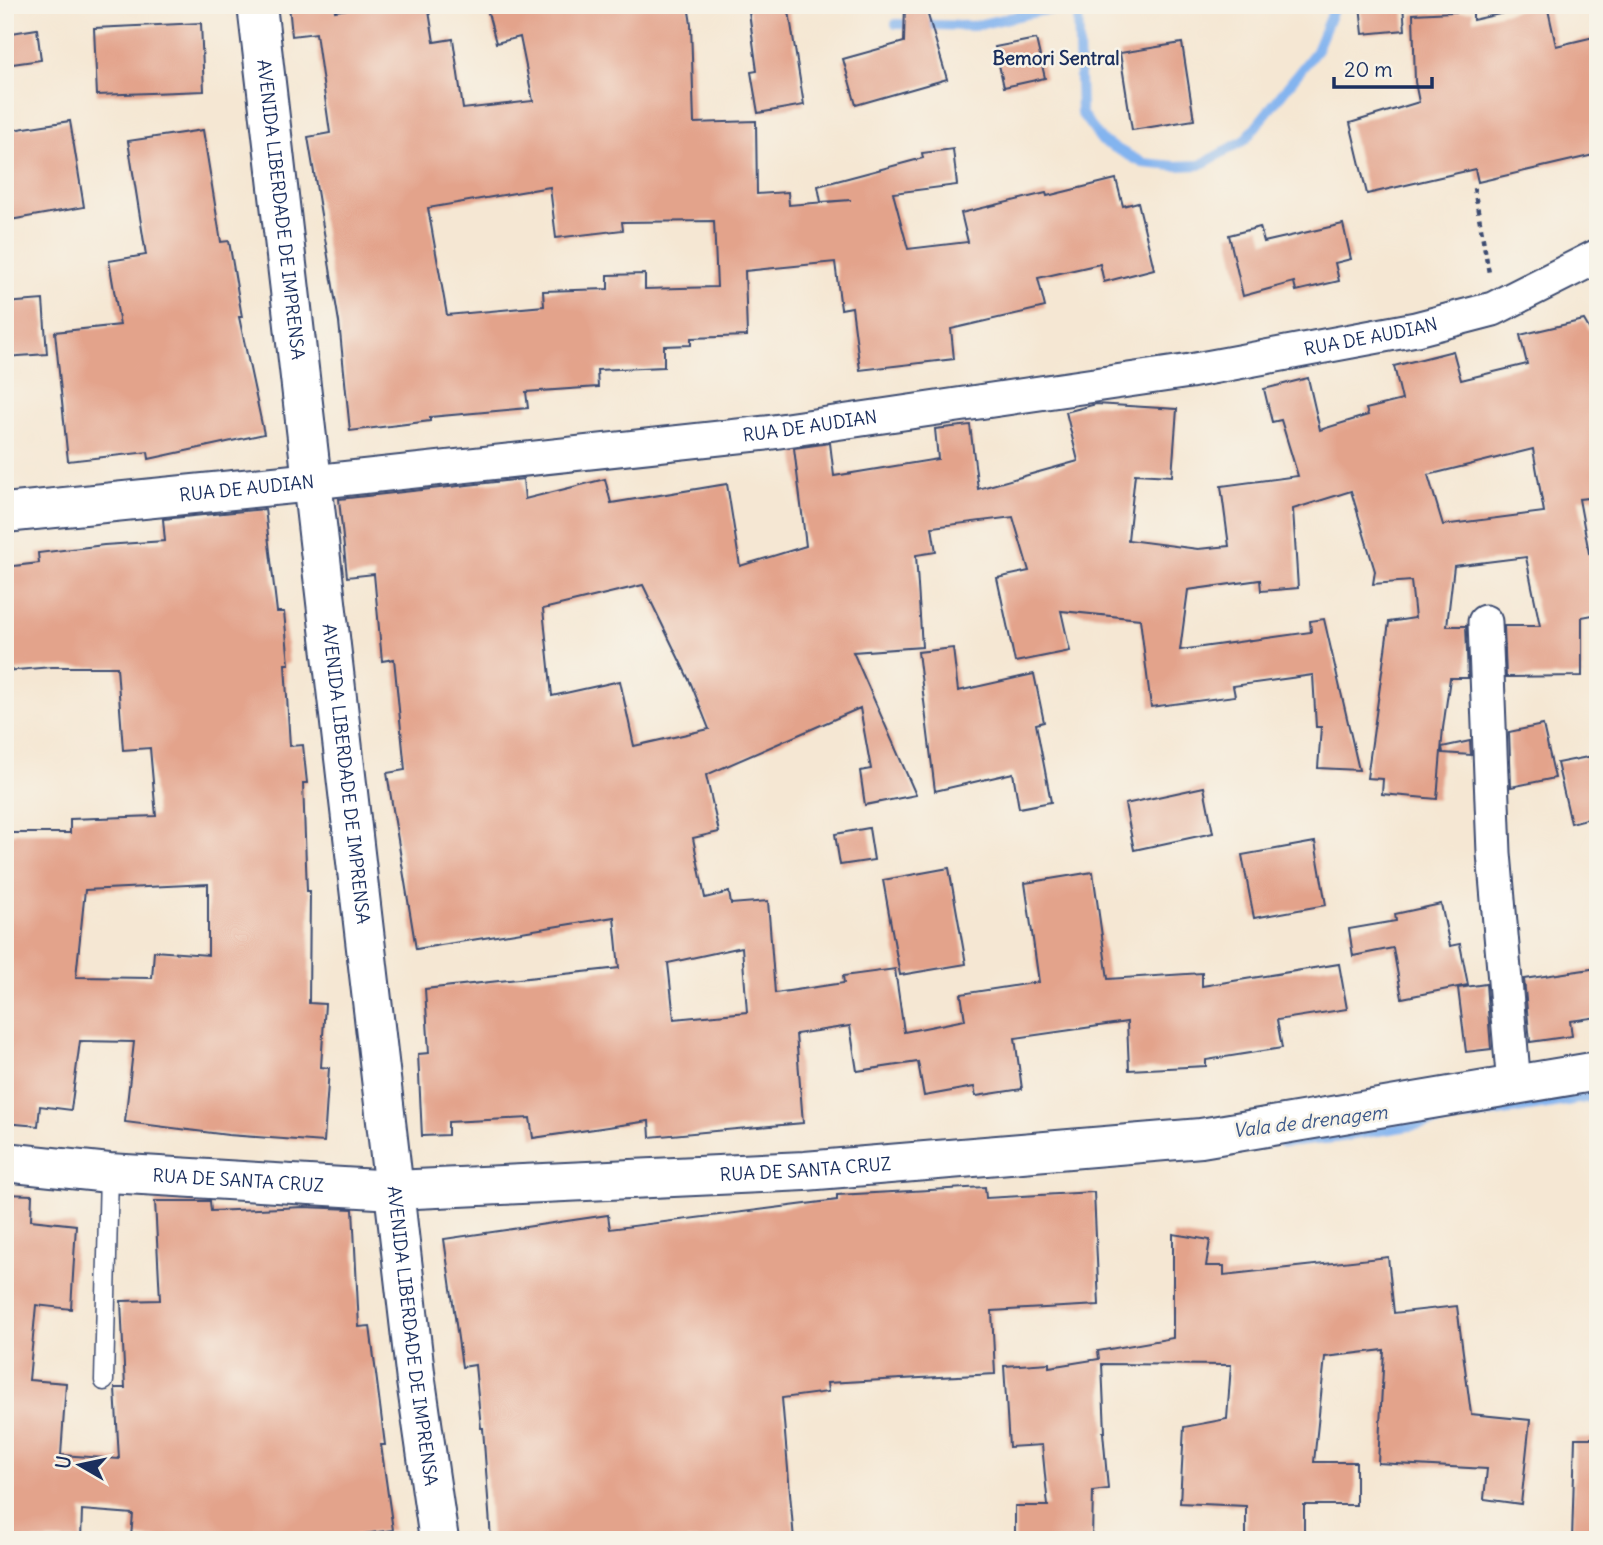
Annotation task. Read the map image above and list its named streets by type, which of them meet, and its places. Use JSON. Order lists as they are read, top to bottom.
{
  "streets": {
    "street": ["AVENIDA LIBERDADE DE IMPRENSA", "RUA DE AUDIAN", "RUA DE SANTA CRUZ"]
  },
  "crossings": [
    ["AVENIDA LIBERDADE DE IMPRENSA", "RUA DE AUDIAN"],
    ["AVENIDA LIBERDADE DE IMPRENSA", "RUA DE SANTA CRUZ"]
  ],
  "districts": ["Bemori Sentral"],
  "water": ["Vala de drenagem"],
  "scale_bar": "20 m",
  "north": "left"
}
